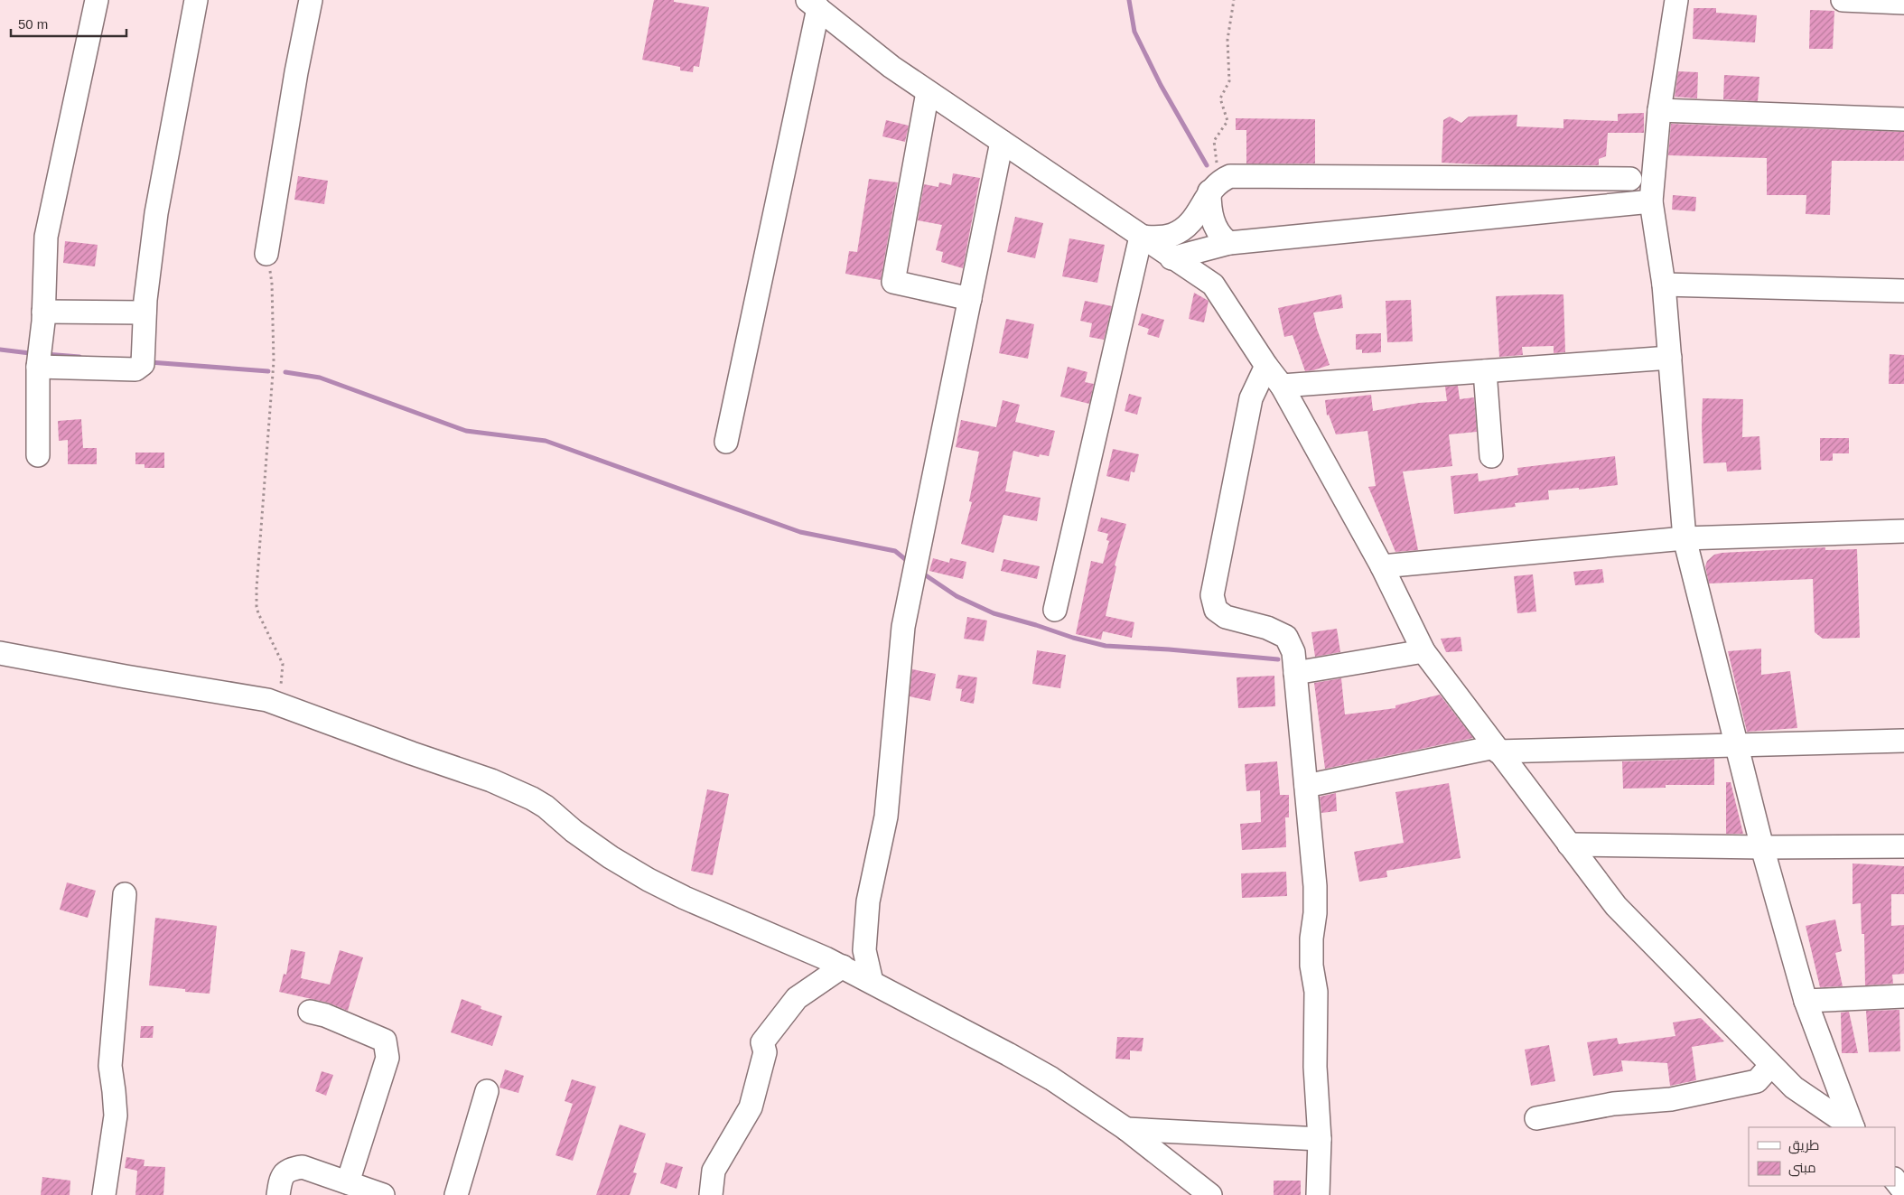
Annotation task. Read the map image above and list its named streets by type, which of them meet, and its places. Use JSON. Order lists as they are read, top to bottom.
{
  "legend": ["طريق", "مبنى"],
  "scale_bar": "50 m"
}
